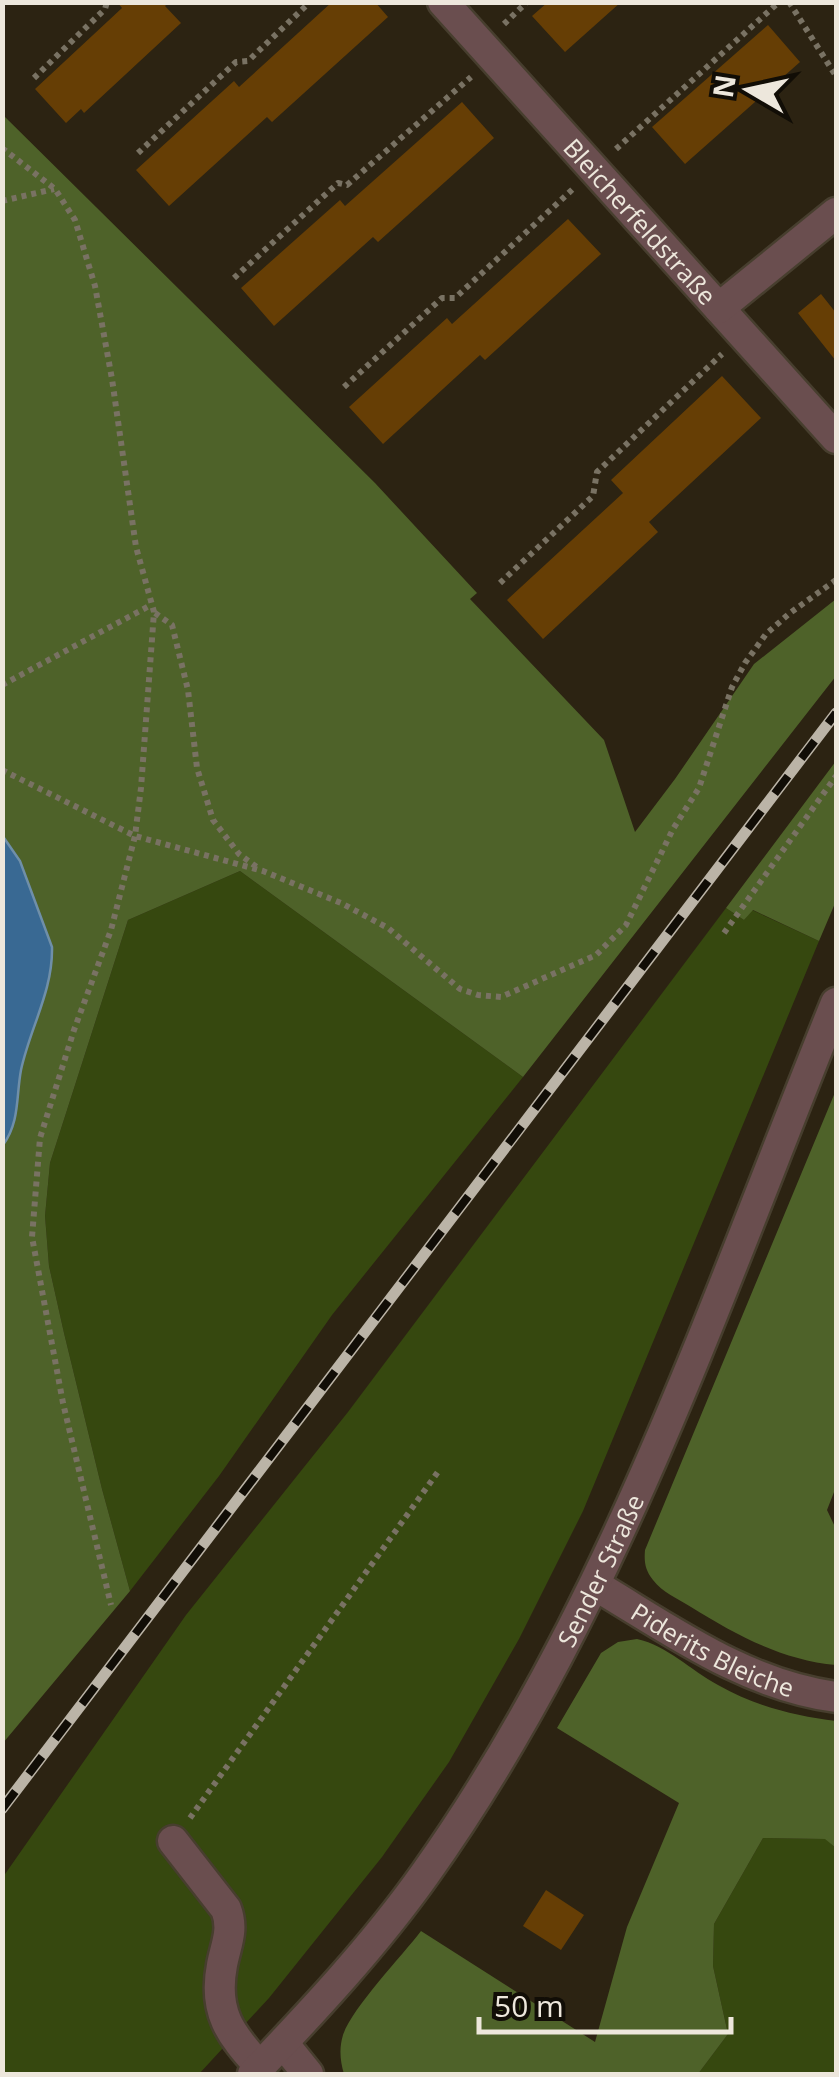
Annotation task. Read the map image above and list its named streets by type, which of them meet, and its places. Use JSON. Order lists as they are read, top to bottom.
{
  "streets": {
    "street": ["Bleicherfeldstraße", "Sender Straße", "Piderits Bleiche"]
  },
  "crossings": [
    ["Sender Straße", "Piderits Bleiche"]
  ],
  "scale_bar": "50 m",
  "north": "left"
}
